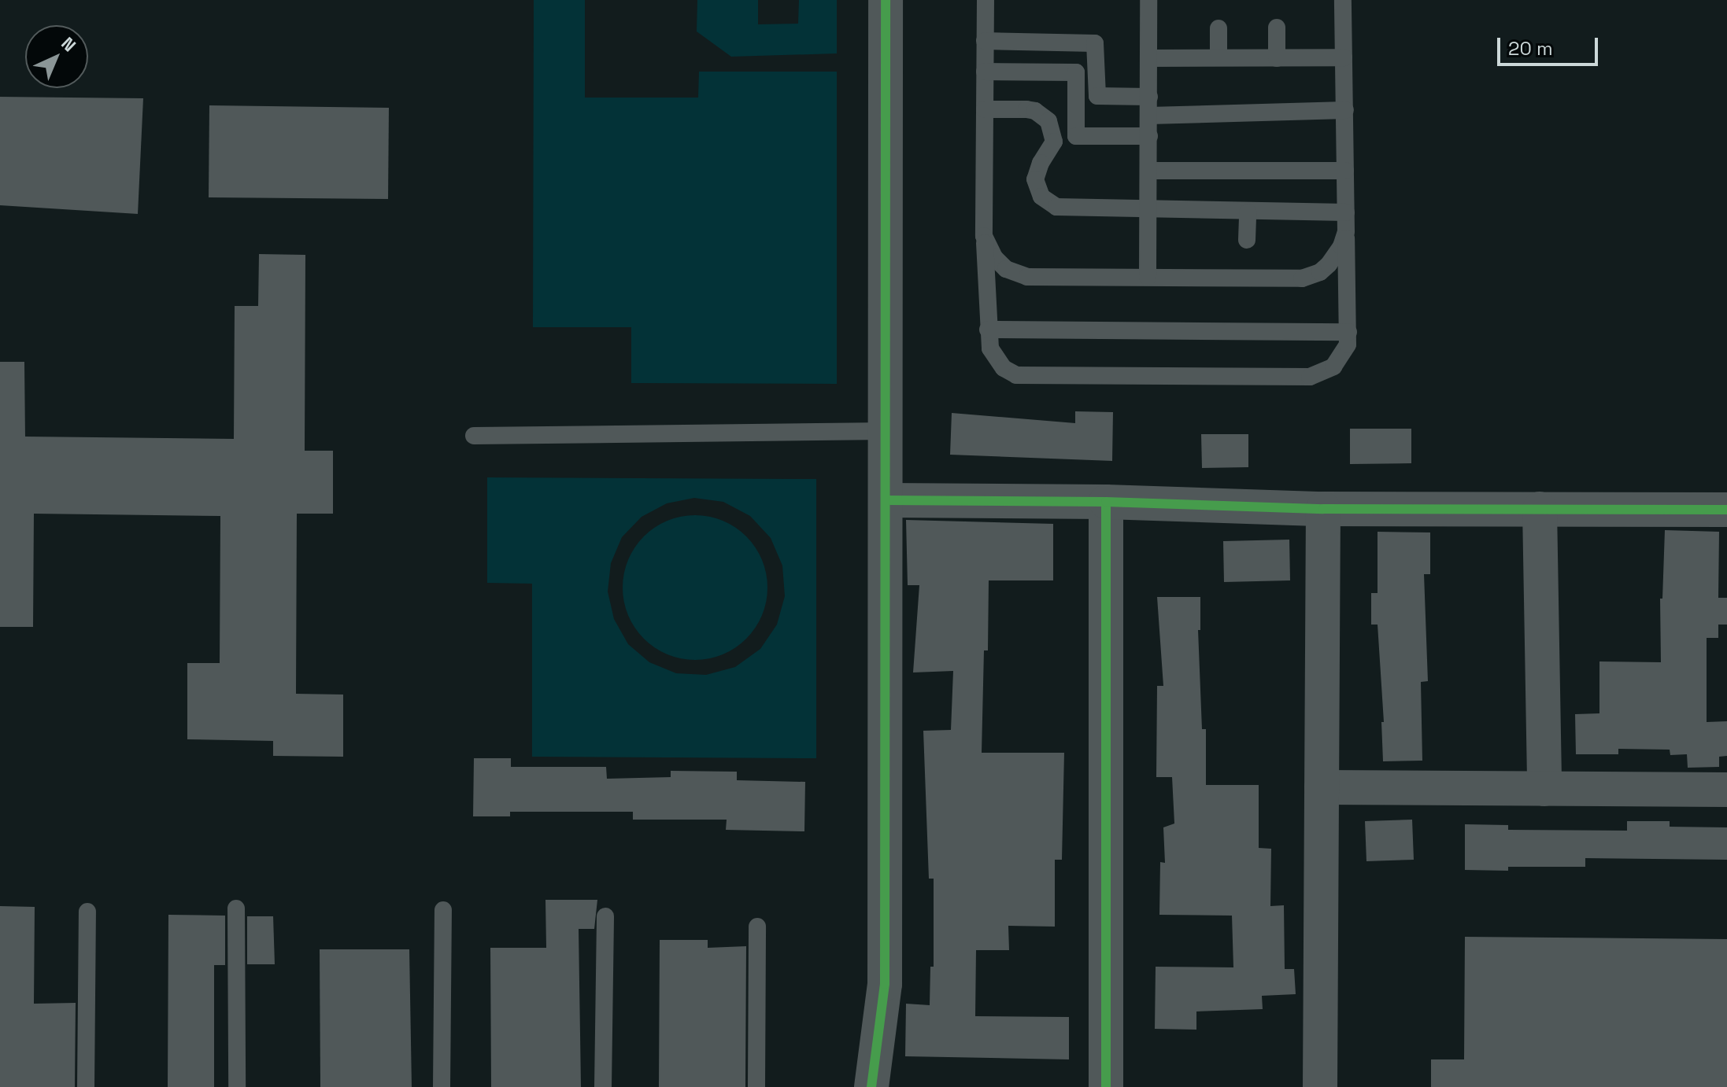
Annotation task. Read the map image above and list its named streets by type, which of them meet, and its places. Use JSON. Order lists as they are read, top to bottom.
{
  "scale_bar": "20 m",
  "north": "top right"
}
